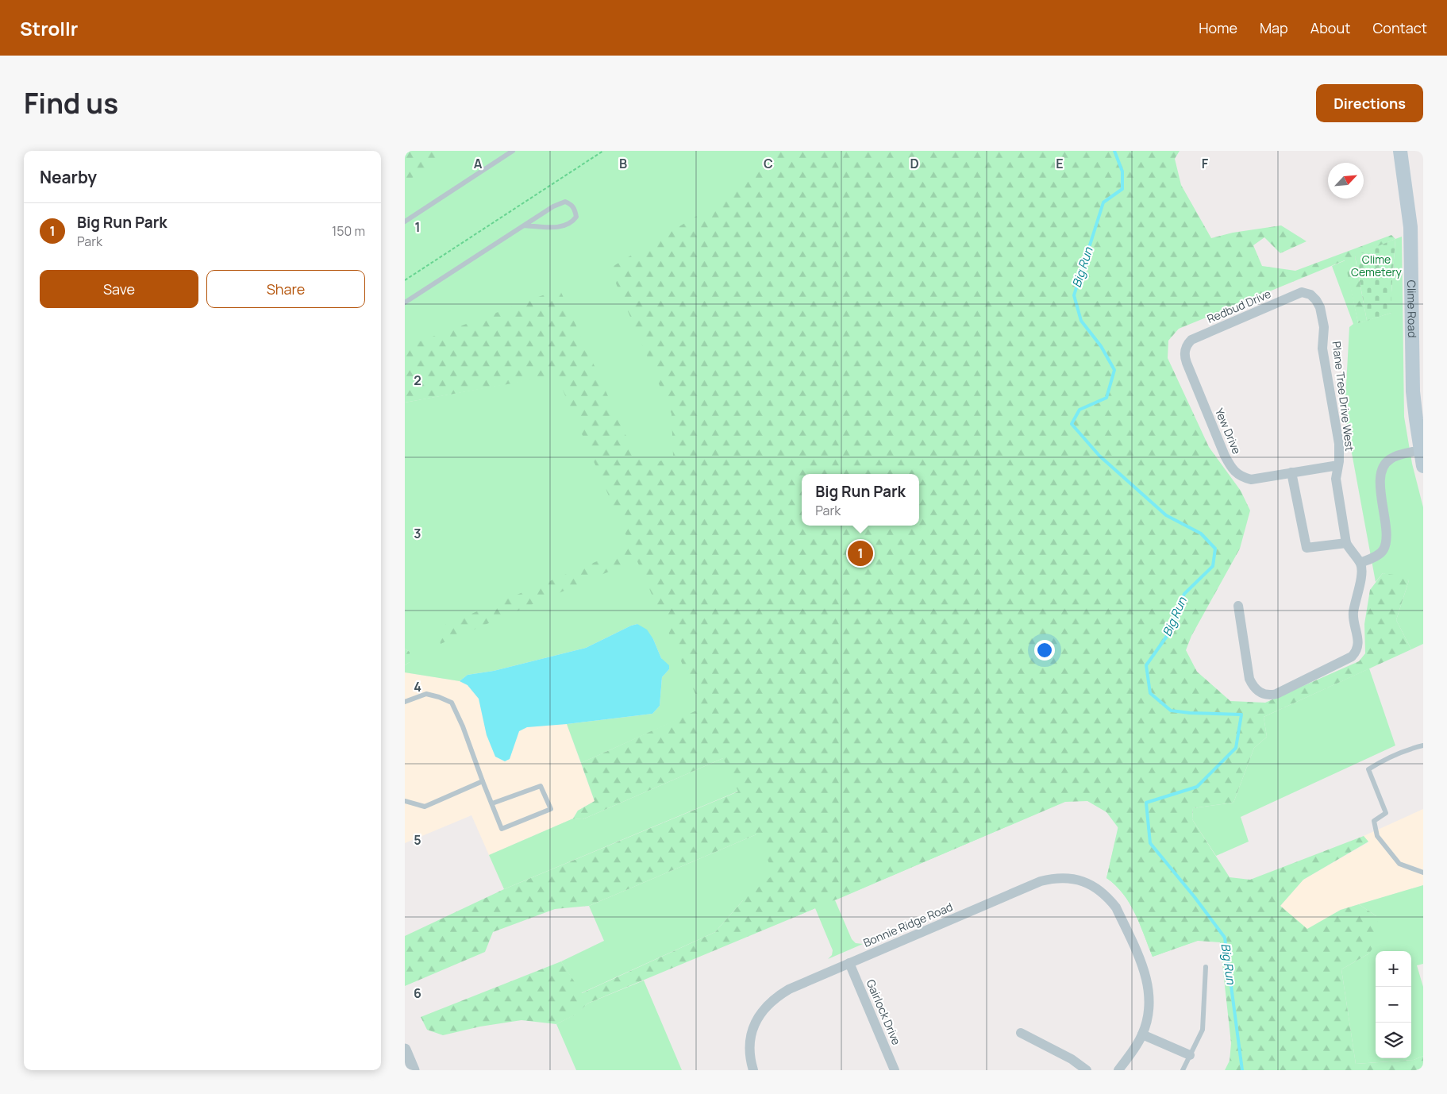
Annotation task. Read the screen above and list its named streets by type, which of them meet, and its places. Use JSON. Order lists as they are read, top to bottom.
{
  "streets": {
    "main road": ["Clime Road"],
    "street": [
      "Redbud Drive",
      "Plane Tree Drive West",
      "Yew Drive",
      "Bonnie Ridge Road",
      "Gairlock Drive"
    ]
  },
  "crossings": [
    ["Redbud Drive", "Plane Tree Drive West"],
    ["Redbud Drive", "Yew Drive"],
    ["Plane Tree Drive West", "Yew Drive"],
    ["Bonnie Ridge Road", "Gairlock Drive"]
  ],
  "water": ["Big Run"],
  "parks": ["Clime Cemetery"],
  "north": "top right",
  "page": {
    "header": "Strollr",
    "nav": [
      "Home",
      "Map",
      "About",
      "Contact"
    ],
    "title": "Find us",
    "buttons": [
      "Directions",
      ["Save", "Share"]
    ],
    "heading": "Nearby",
    "list": [
      {
        "mark": "1",
        "name": "Big Run Park",
        "note": "Park",
        "value": "150 m"
      }
    ],
    "popup": ["Big Run Park", "Park"],
    "pins": "1",
    "map_buttons": ["+", "−"]
  },
  "grid": {
    "columns": [
      "A",
      "B",
      "C",
      "D",
      "E",
      "F"
    ],
    "rows": [
      "1",
      "2",
      "3",
      "4",
      "5",
      "6"
    ]
  }
}
